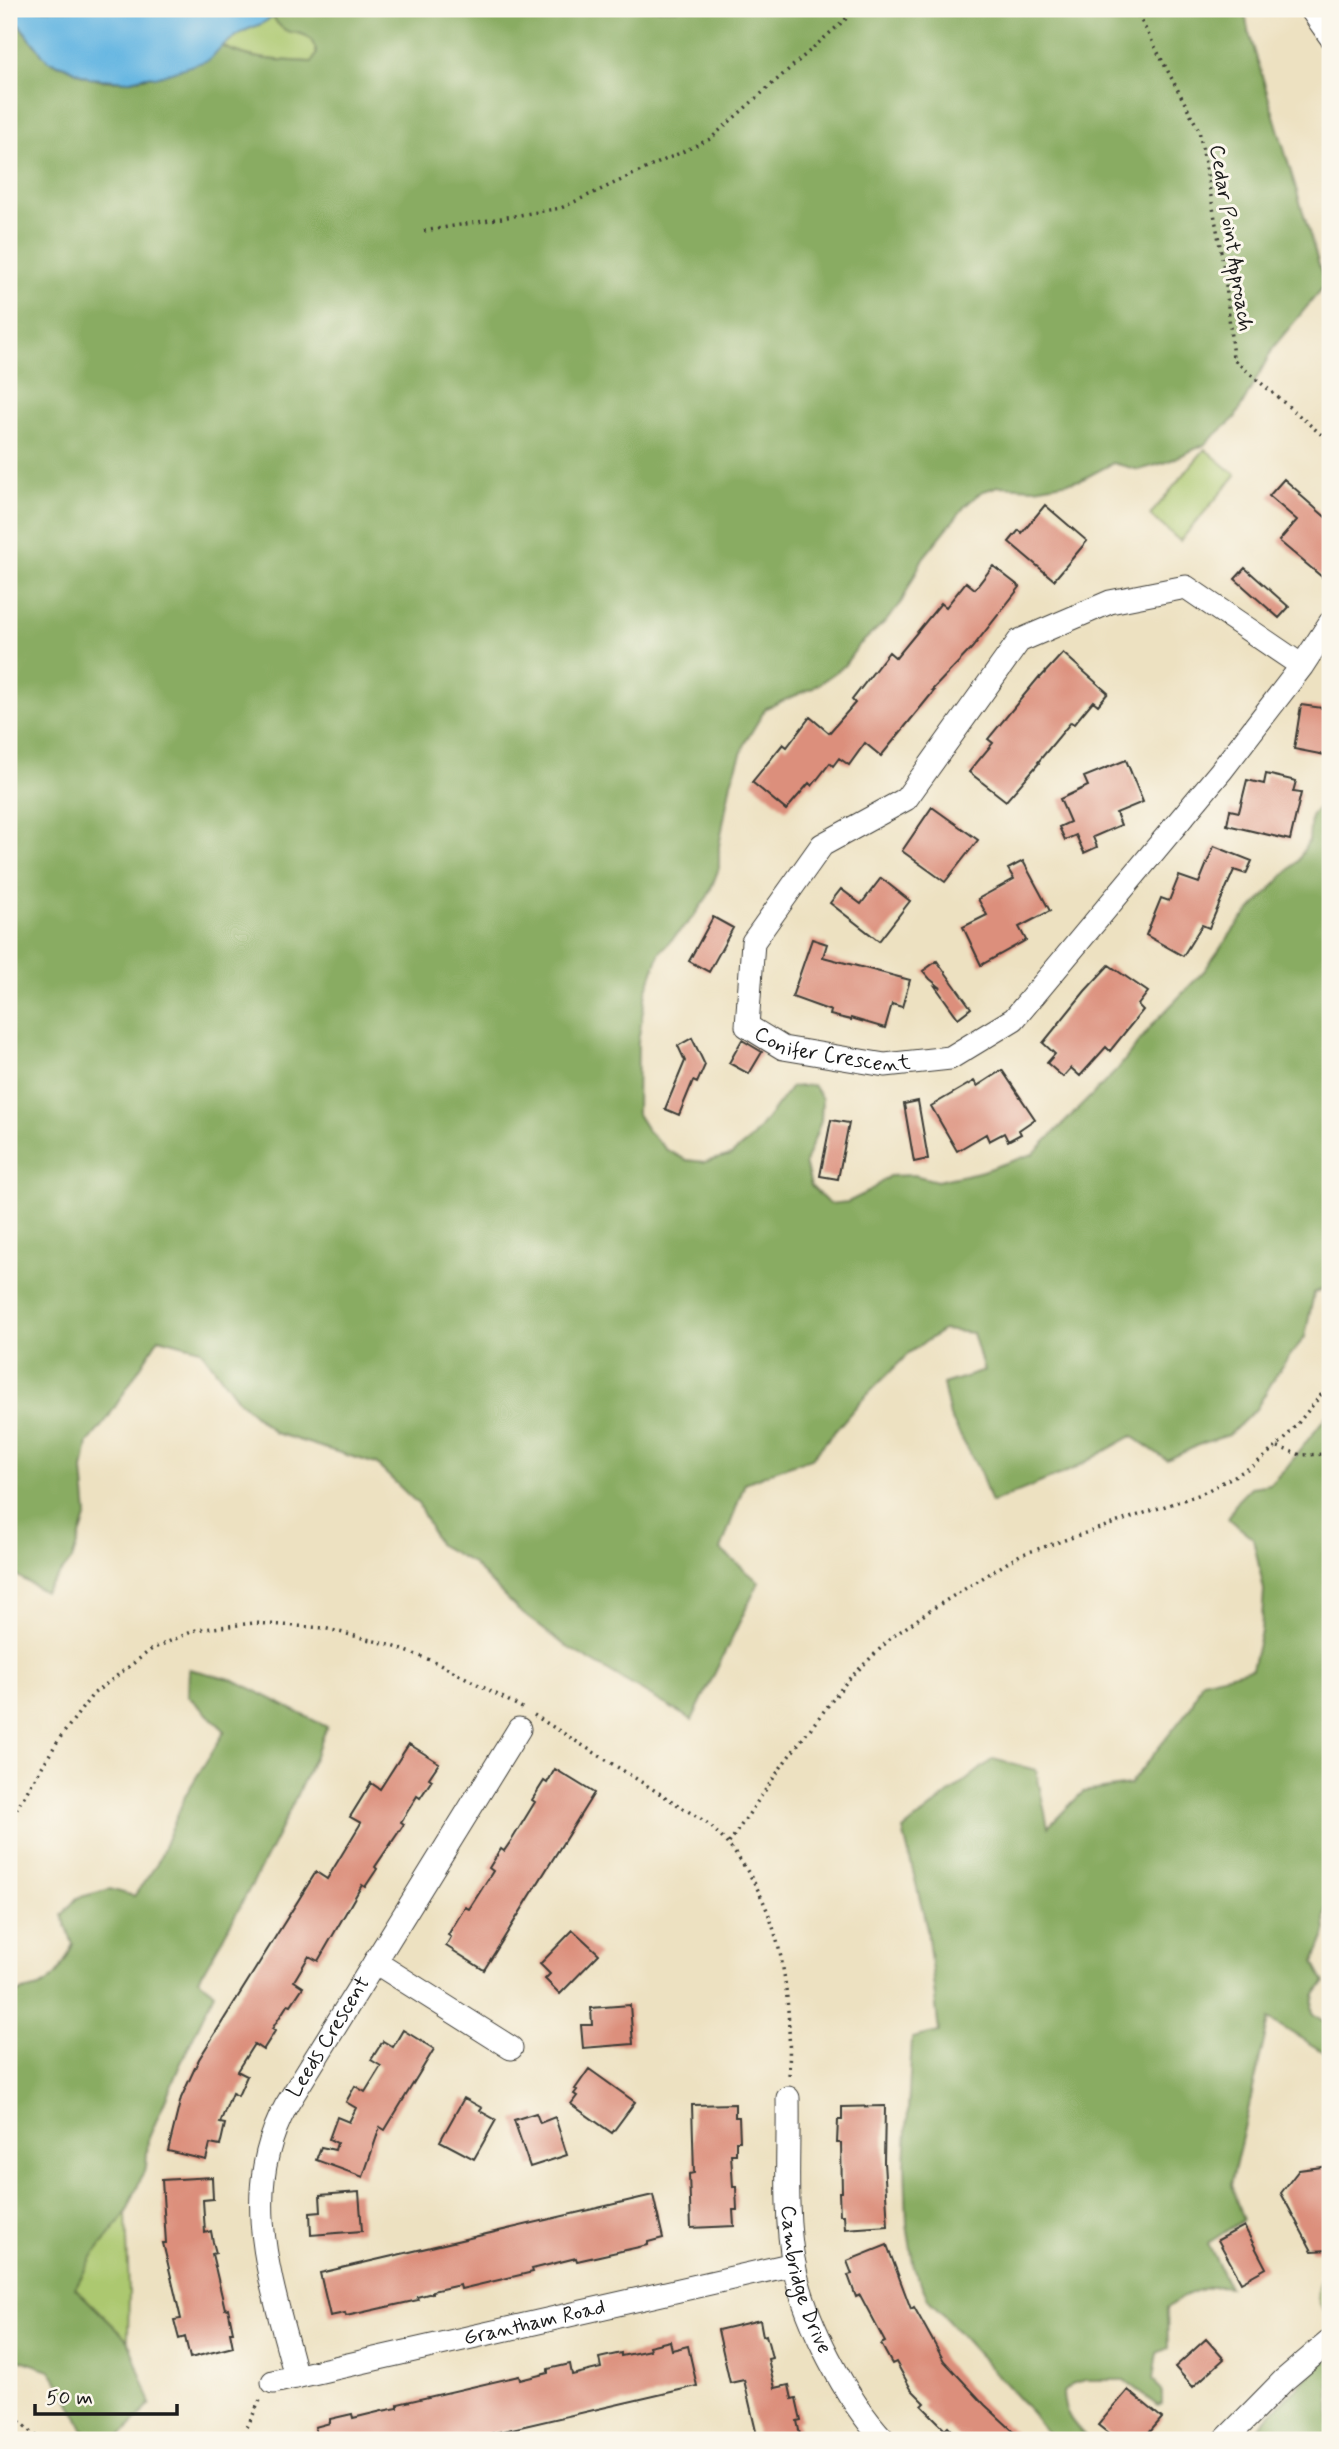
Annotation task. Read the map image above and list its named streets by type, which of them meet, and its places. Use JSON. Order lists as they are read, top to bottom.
{
  "streets": {
    "street": [
      "Conifer Crescent",
      "Leeds Crescent",
      "Cambridge Drive",
      "Grantham Road"
    ],
    "path": ["Cedar Point Approach"]
  },
  "crossings": [
    ["Leeds Crescent", "Grantham Road"],
    ["Cambridge Drive", "Grantham Road"]
  ],
  "scale_bar": "50 m"
}
